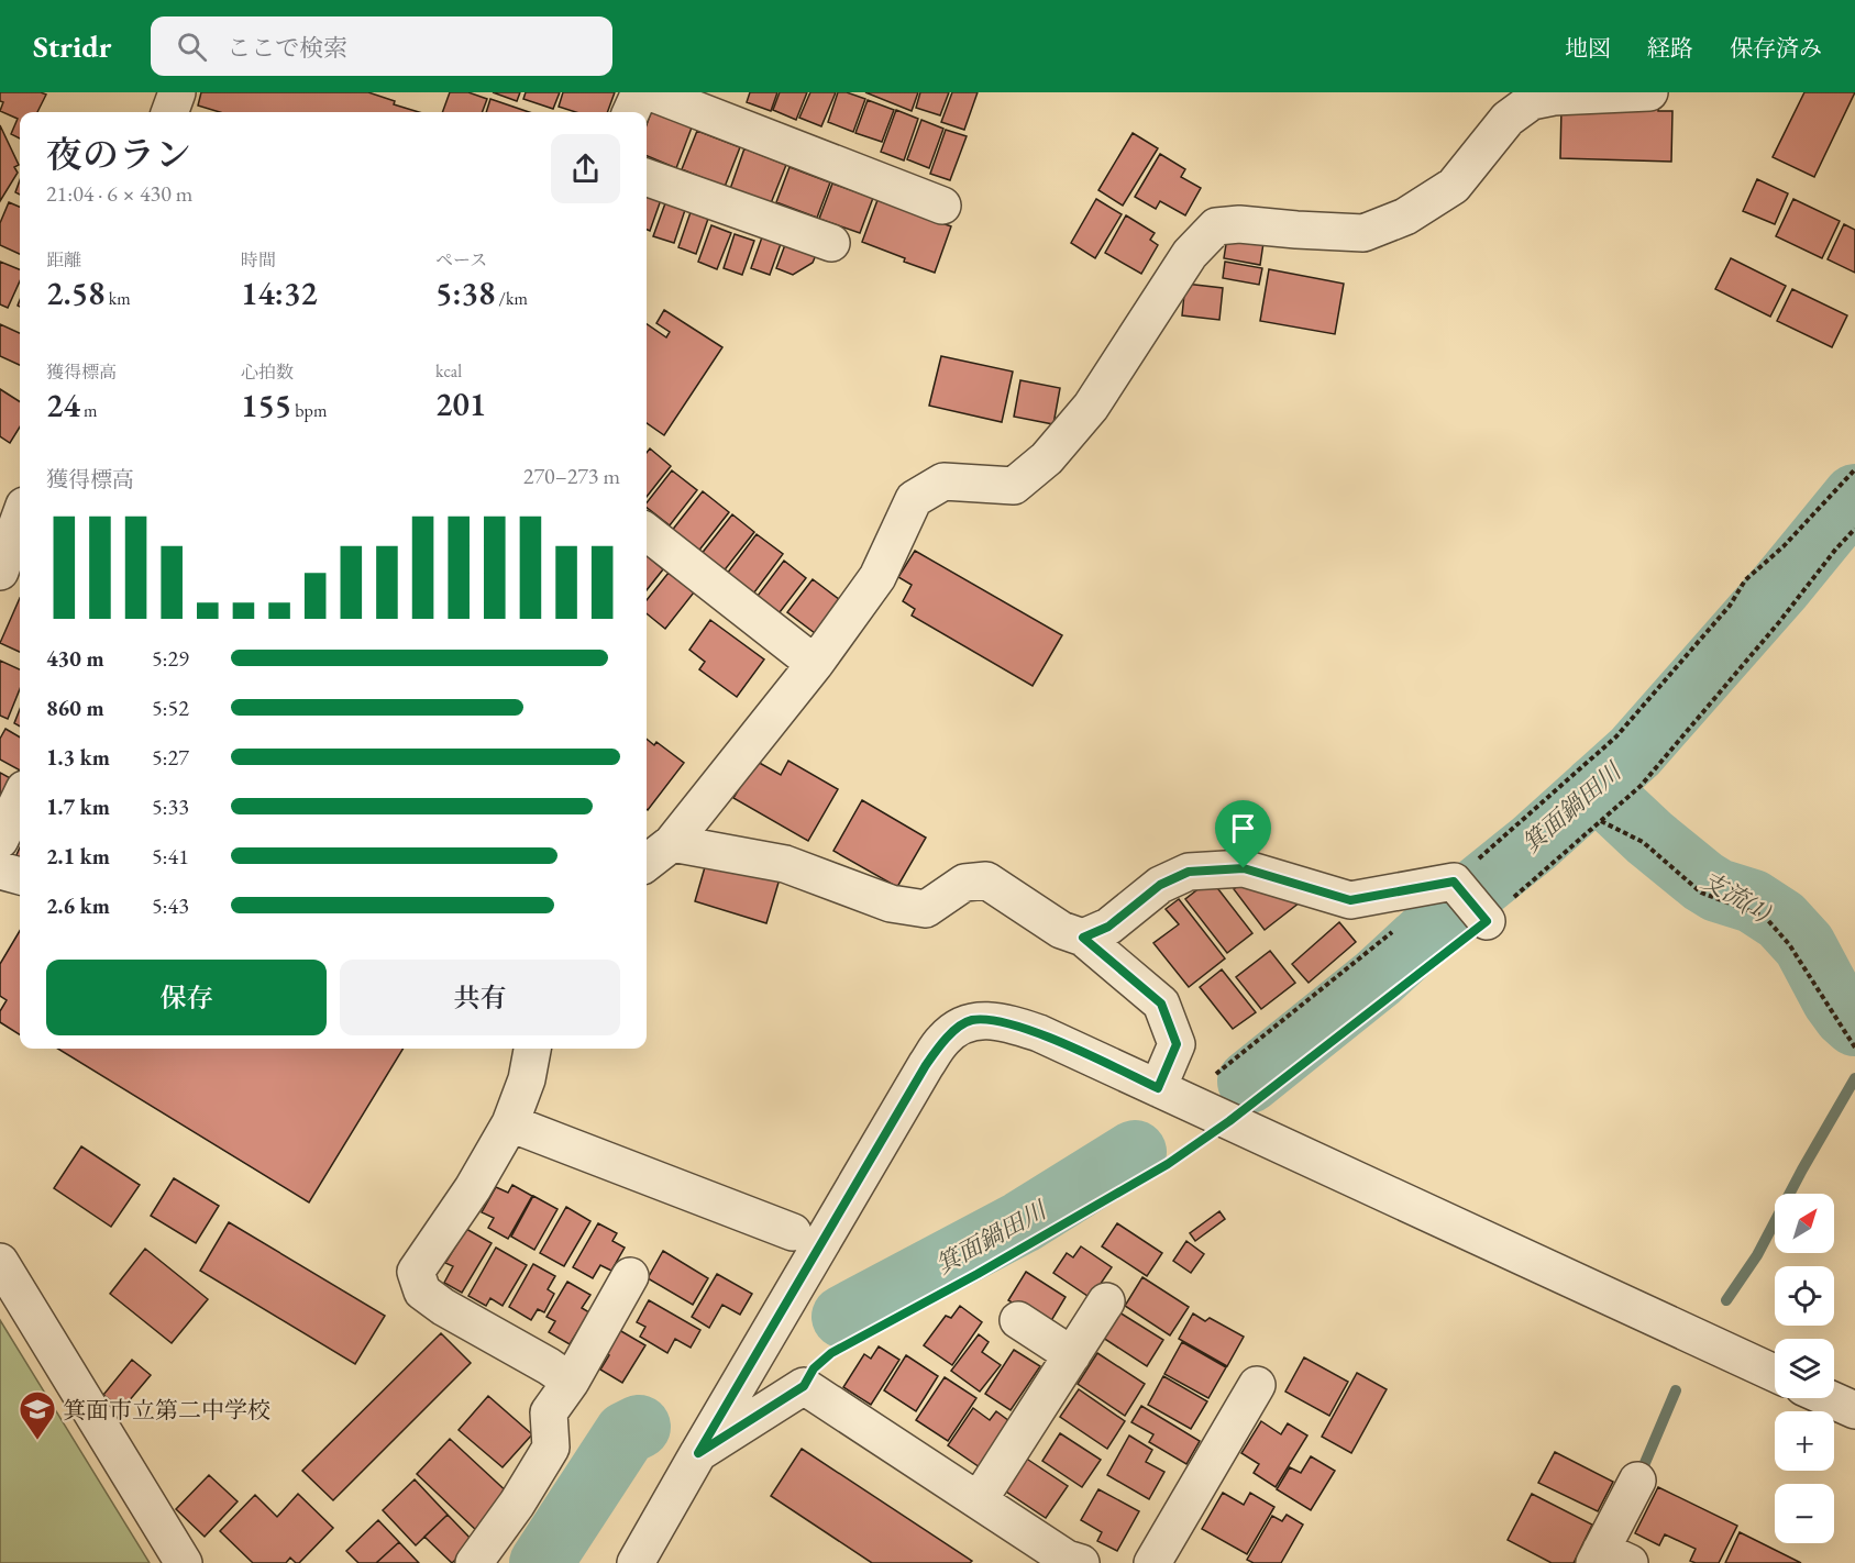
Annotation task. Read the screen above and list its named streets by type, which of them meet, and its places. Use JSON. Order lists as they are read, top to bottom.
{
  "water": ["箕面鍋田川", "支流(1)"],
  "places": {
    "school or university": ["箕面市立第二中学校"]
  },
  "north": "top right",
  "page": {
    "header": "Stridr",
    "search": "ここで検索",
    "nav": ["地図", "経路", "保存済み"],
    "heading": ["夜のラン", "21:04 · 6 × 430 m"],
    "stats": [
      ["距離", "2.58 km"],
      ["時間", "14:32"],
      ["ペース", "5:38 /km"],
      ["獲得標高", "24 m"],
      ["心拍数", "155 bpm"],
      ["kcal", "201"]
    ],
    "chart": ["獲得標高", "270–273 m"],
    "list": [
      {
        "name": "430 m",
        "note": "5:29"
      },
      {
        "name": "860 m",
        "note": "5:52"
      },
      {
        "name": "1.3 km",
        "note": "5:27"
      },
      {
        "name": "1.7 km",
        "note": "5:33"
      },
      {
        "name": "2.1 km",
        "note": "5:41"
      },
      {
        "name": "2.6 km",
        "note": "5:43"
      }
    ],
    "buttons": ["保存", "共有"],
    "map_buttons": ["+", "−"]
  }
}
